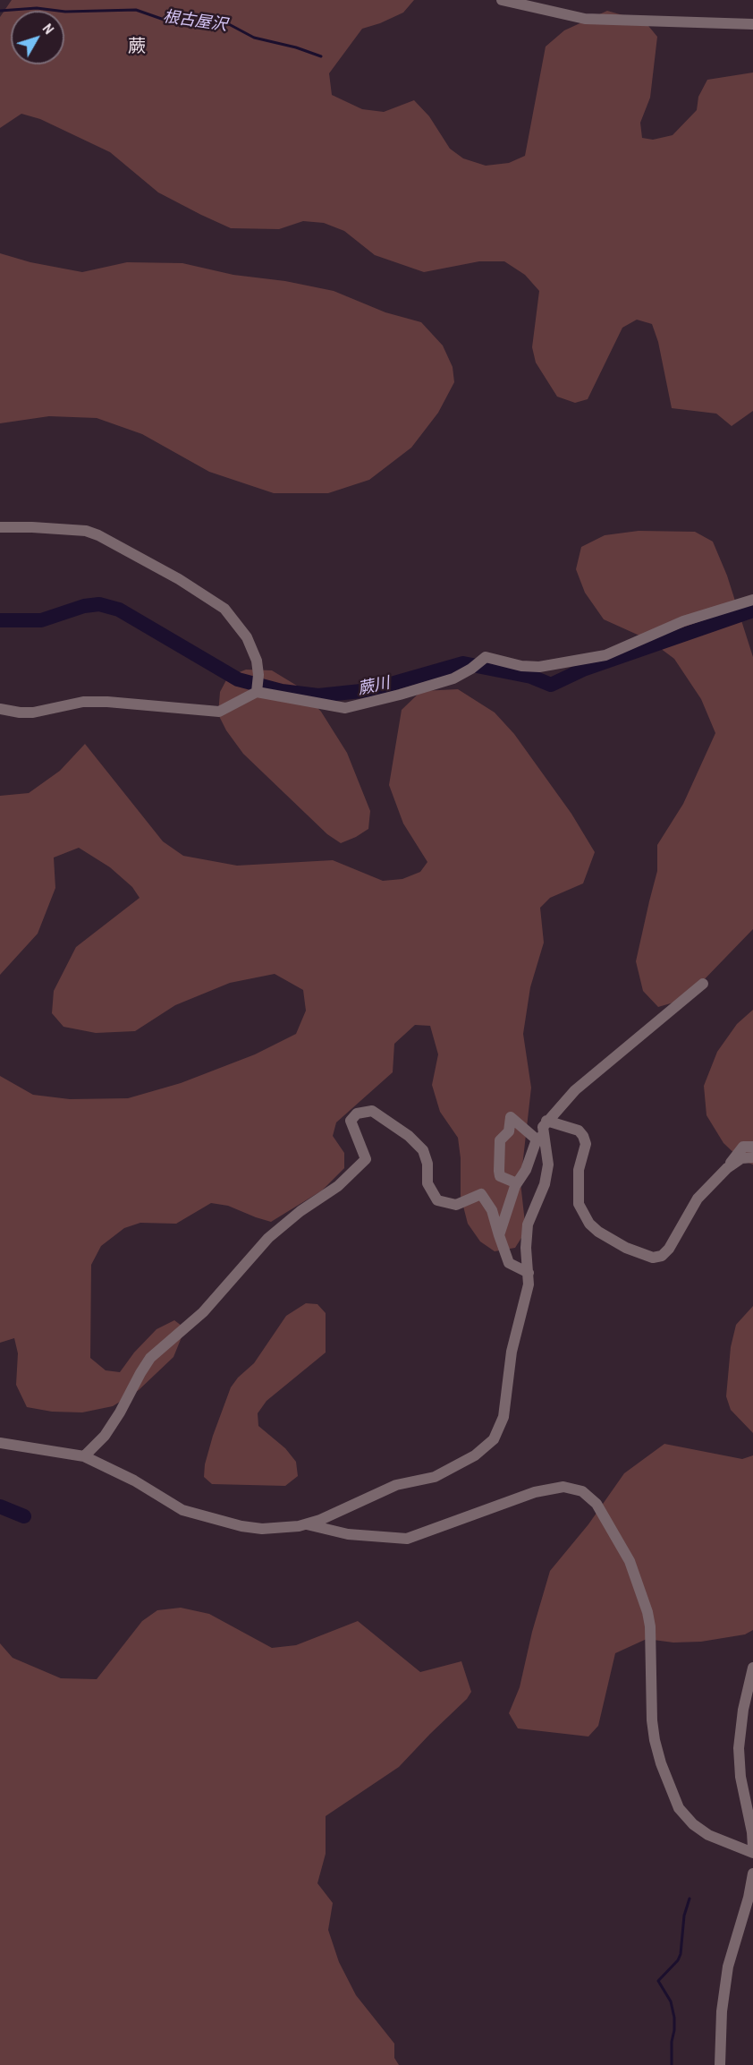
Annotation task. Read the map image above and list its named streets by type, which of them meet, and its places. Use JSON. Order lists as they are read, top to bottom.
{
  "districts": ["蕨"],
  "water": ["根古屋沢", "蕨川"],
  "north": "top right"
}
